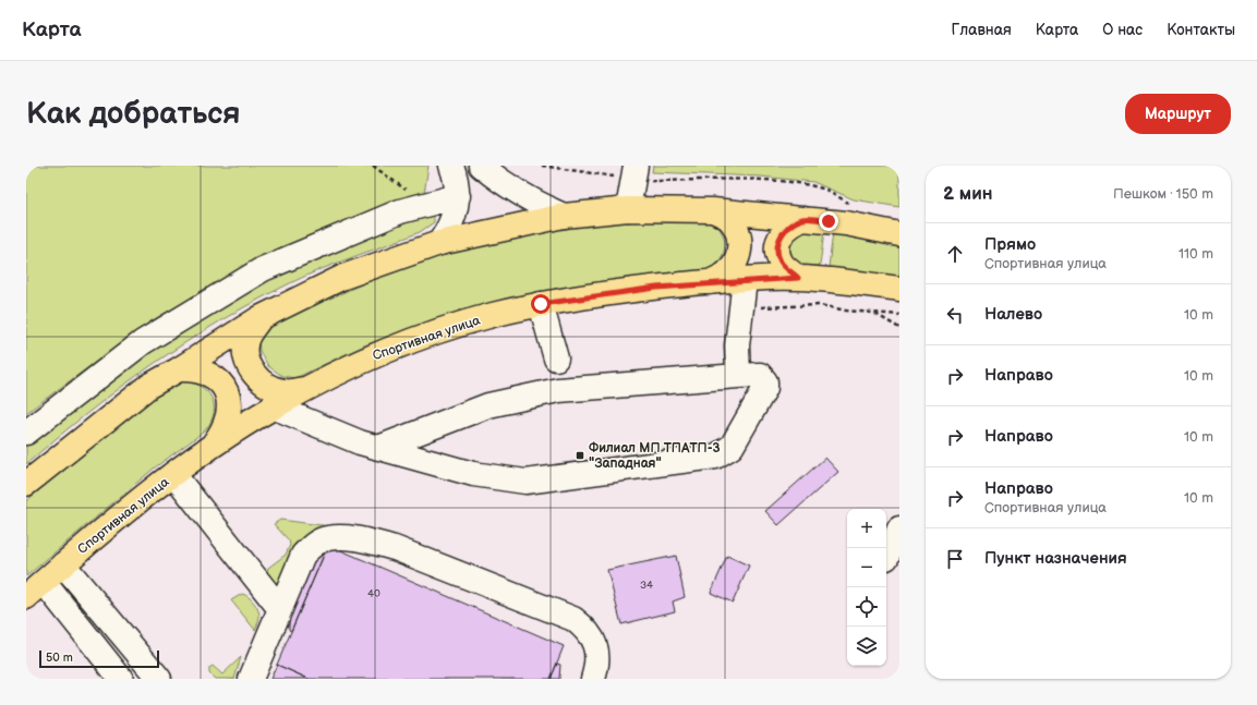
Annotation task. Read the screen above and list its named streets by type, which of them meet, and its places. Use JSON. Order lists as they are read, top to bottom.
{
  "streets": {
    "main road": ["Спортивная улица"]
  },
  "places": {
    "transit": ["Филиал МП ТПАТП-3 \"Западная\""]
  },
  "house_numbers": ["34", "40"],
  "scale_bar": "50 m",
  "page": {
    "header": "Карта",
    "nav": [
      "Главная",
      "Карта",
      "О нас",
      "Контакты"
    ],
    "buttons": "Маршрут",
    "title": "Как добраться",
    "heading": ["2 мин", "Пешком · 150 m"],
    "list": [
      ["Прямо", "Спортивная улица", "110 m"],
      ["Налево", "10 m"],
      ["Направо", "10 m"],
      ["Направо", "10 m"],
      ["Направо", "Спортивная улица", "10 m"],
      "Пункт назначения"
    ],
    "map_buttons": ["+", "−"],
    "scale": "50 m"
  }
}
